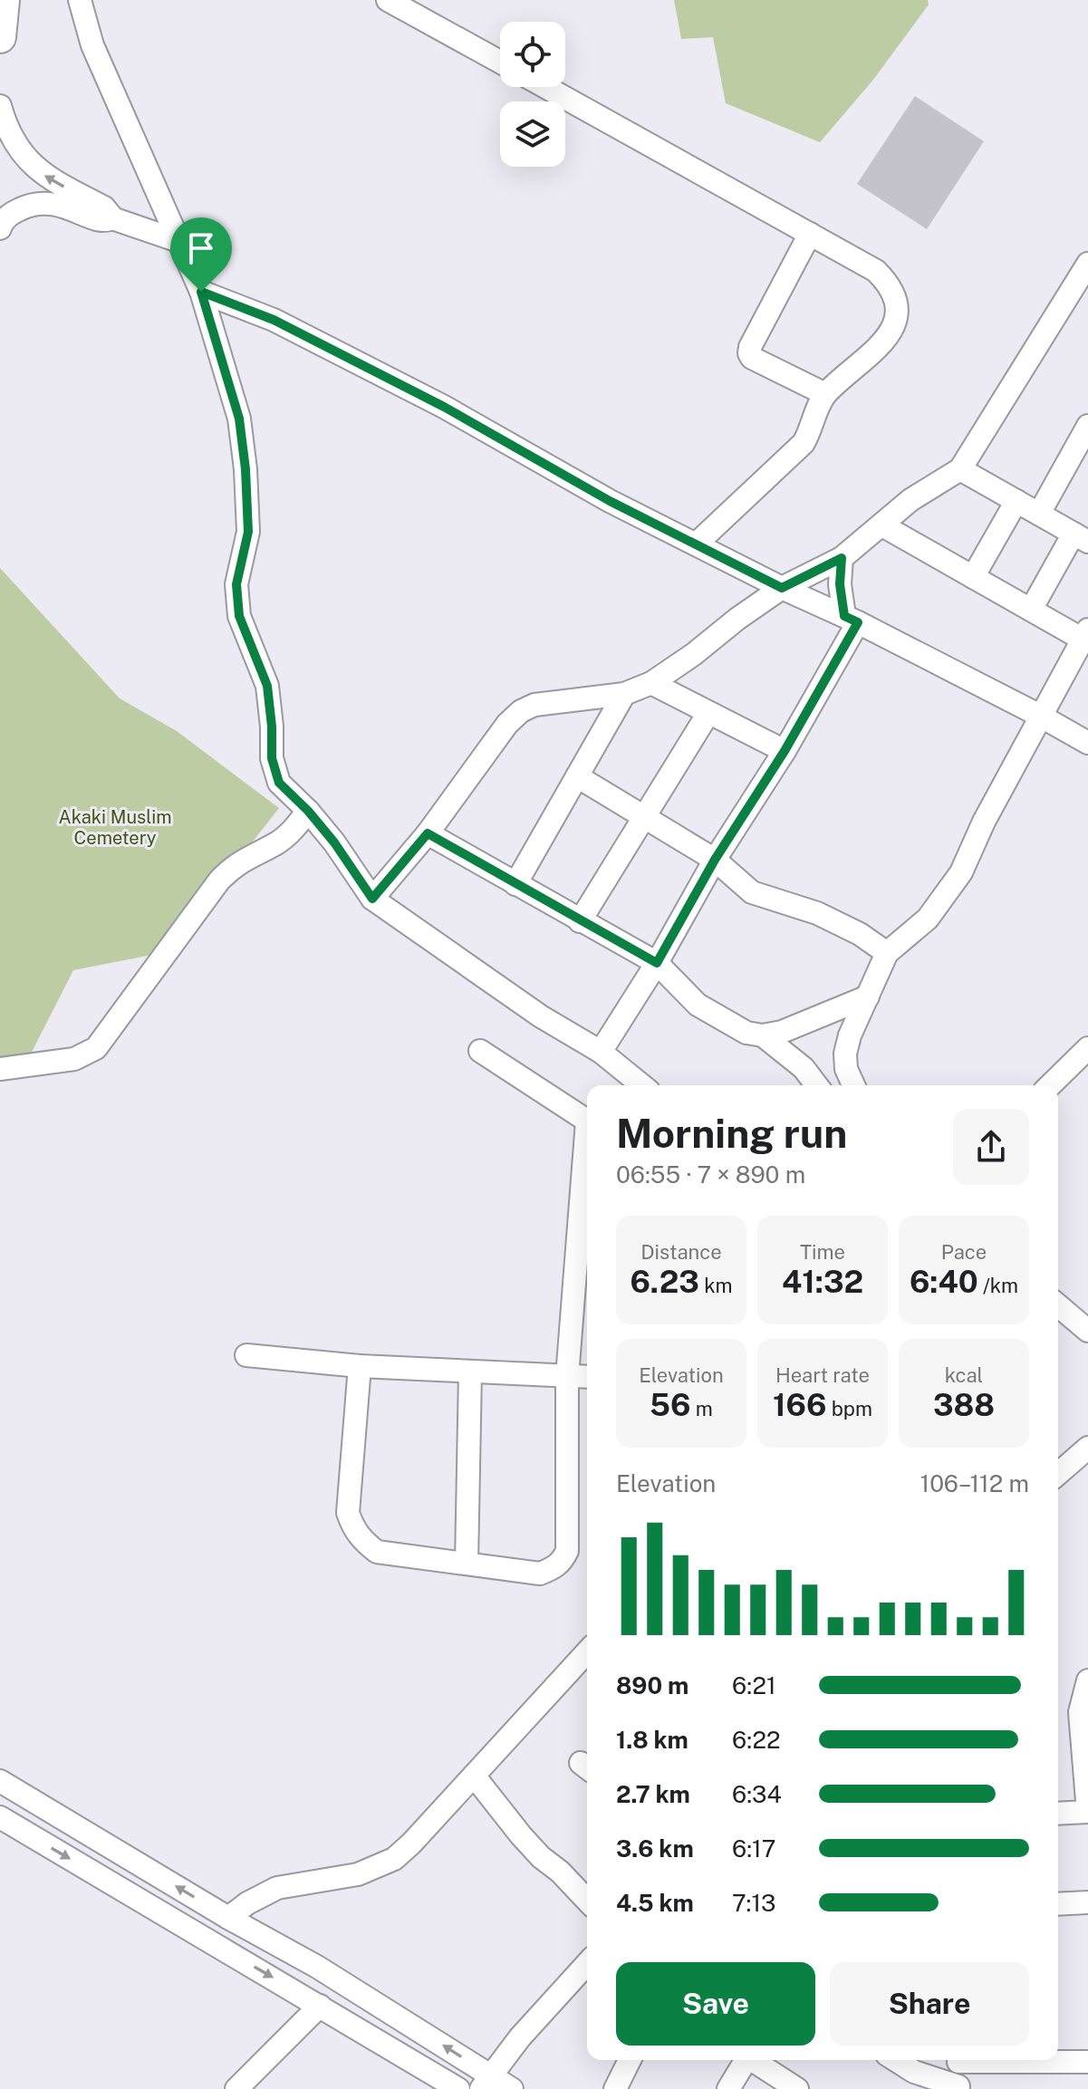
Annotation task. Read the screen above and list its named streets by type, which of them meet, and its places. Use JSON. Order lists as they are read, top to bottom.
{
  "parks": ["Akaki Muslim Cemetery"],
  "page": {
    "heading": ["Morning run", "06:55 · 7 × 890 m"],
    "stats": [
      ["Distance", "6.23 km"],
      ["Time", "41:32"],
      ["Pace", "6:40 /km"],
      ["Elevation", "56 m"],
      ["Heart rate", "166 bpm"],
      ["kcal", "388"]
    ],
    "chart": ["Elevation", "106–112 m"],
    "list": [
      {
        "name": "890 m",
        "note": "6:21"
      },
      {
        "name": "1.8 km",
        "note": "6:22"
      },
      {
        "name": "2.7 km",
        "note": "6:34"
      },
      {
        "name": "3.6 km",
        "note": "6:17"
      },
      {
        "name": "4.5 km",
        "note": "7:13"
      }
    ],
    "buttons": ["Save", "Share"]
  }
}
